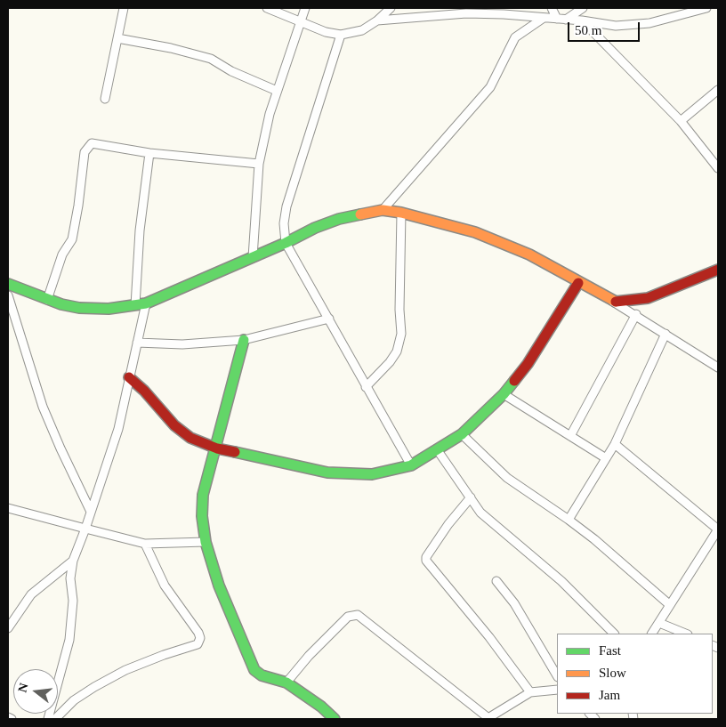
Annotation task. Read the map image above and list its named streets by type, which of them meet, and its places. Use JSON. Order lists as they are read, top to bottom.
{
  "legend": ["Fast", "Slow", "Jam"],
  "scale_bar": "50 m",
  "north": "left"
}
